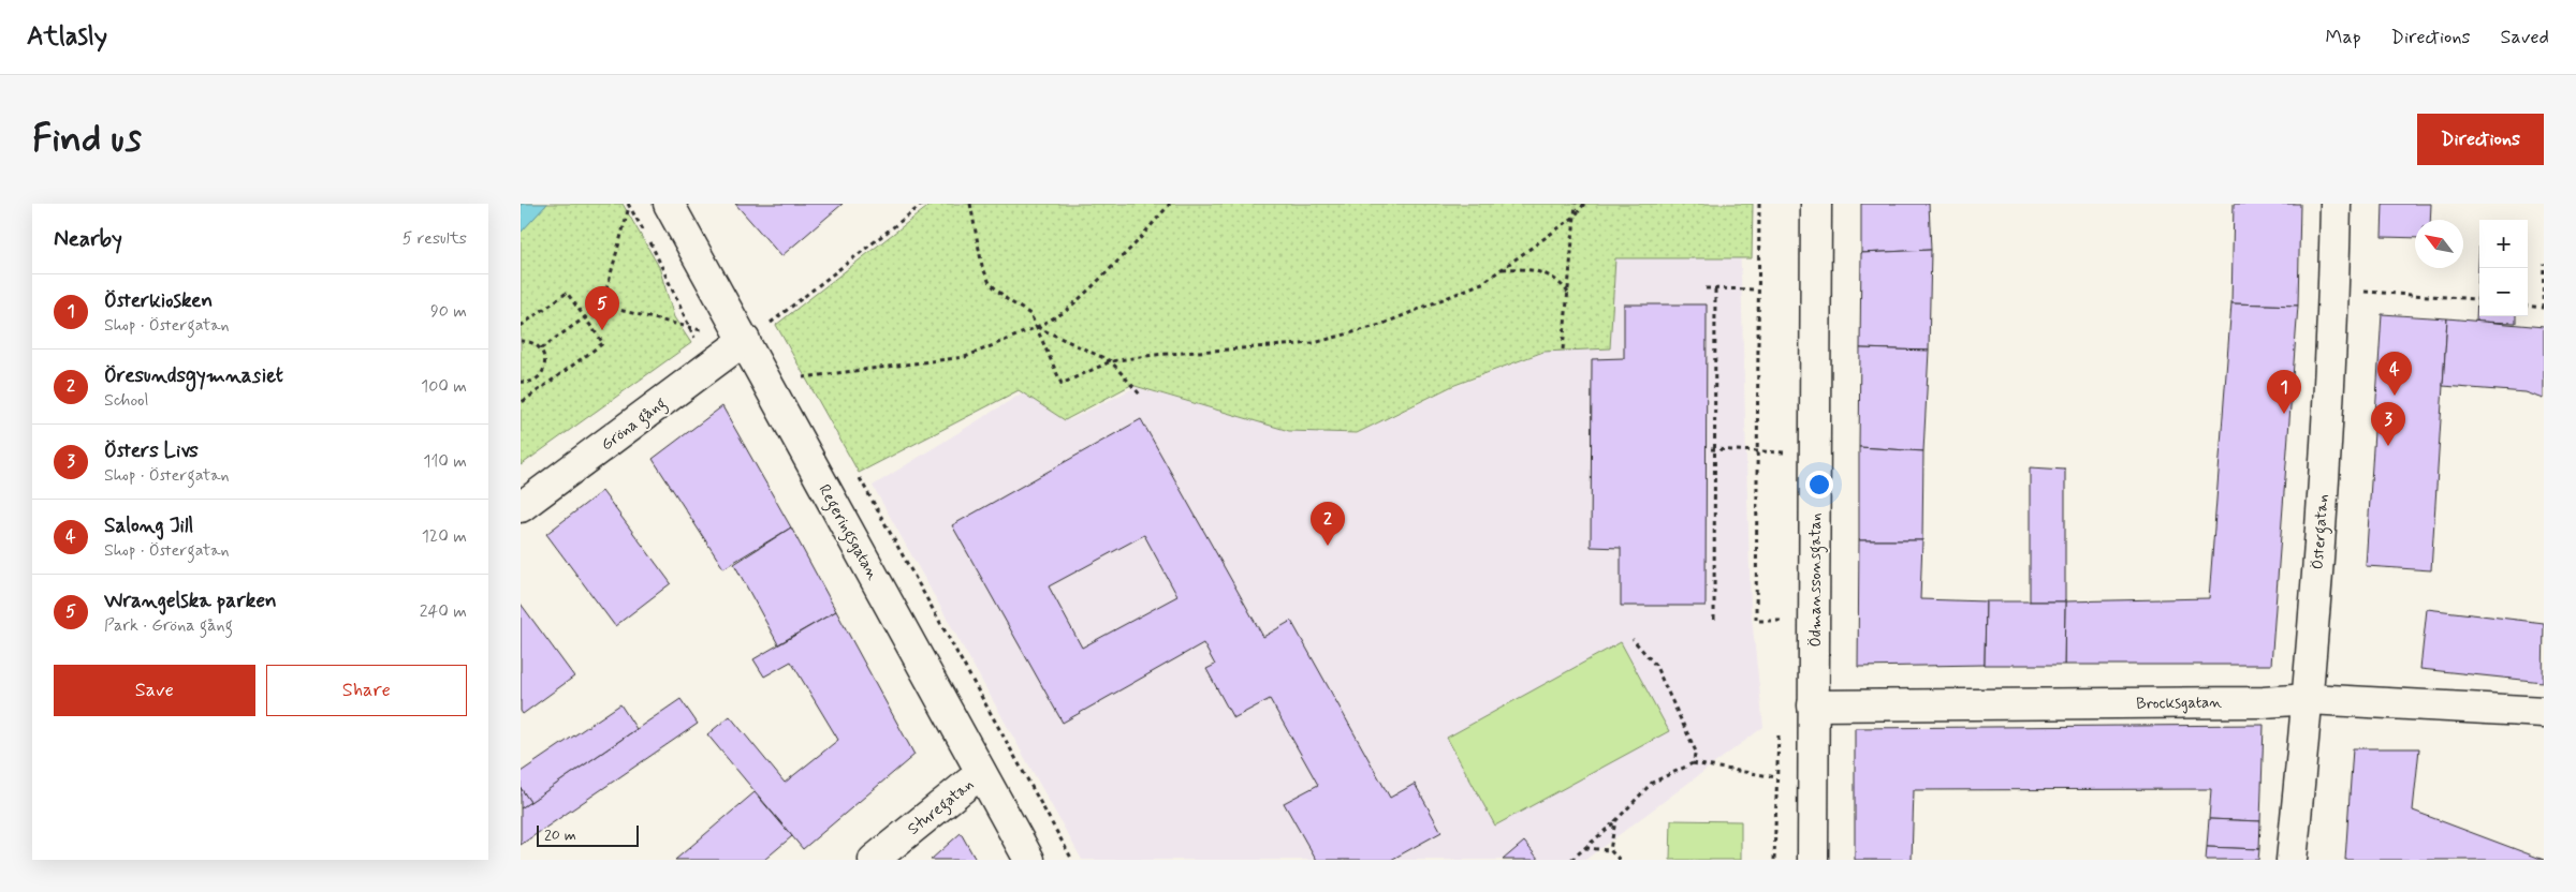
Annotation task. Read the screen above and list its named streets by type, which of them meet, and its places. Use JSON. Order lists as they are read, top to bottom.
{
  "streets": {
    "street": [
      "Gröna gång",
      "Regeringsgatan",
      "Östergatan",
      "Ödmanssonsgatan",
      "Brocksgatan",
      "Sturegatan"
    ]
  },
  "crossings": [
    ["Gröna gång", "Regeringsgatan"],
    ["Regeringsgatan", "Sturegatan"],
    ["Östergatan", "Brocksgatan"],
    ["Ödmanssonsgatan", "Brocksgatan"]
  ],
  "scale_bar": "20 m",
  "north": "top left",
  "page": {
    "header": "Atlasly",
    "nav": ["Map", "Directions", "Saved"],
    "buttons": [
      "Directions",
      ["Save", "Share"]
    ],
    "title": "Find us",
    "heading": ["Nearby", "5 results"],
    "map_buttons": ["+", "−"],
    "list": [
      {
        "mark": "1",
        "name": "Österkiosken",
        "note": "Shop · Östergatan",
        "value": "90 m"
      },
      {
        "mark": "2",
        "name": "Öresundsgymnasiet",
        "note": "School",
        "value": "100 m"
      },
      {
        "mark": "3",
        "name": "Östers Livs",
        "note": "Shop · Östergatan",
        "value": "110 m"
      },
      {
        "mark": "4",
        "name": "Salong Jill",
        "note": "Shop · Östergatan",
        "value": "120 m"
      },
      {
        "mark": "5",
        "name": "Wrangelska parken",
        "note": "Park · Gröna gång",
        "value": "240 m"
      }
    ],
    "pins": [
      "5",
      "4",
      "1",
      "3",
      "2"
    ],
    "scale": "20 m"
  }
}
